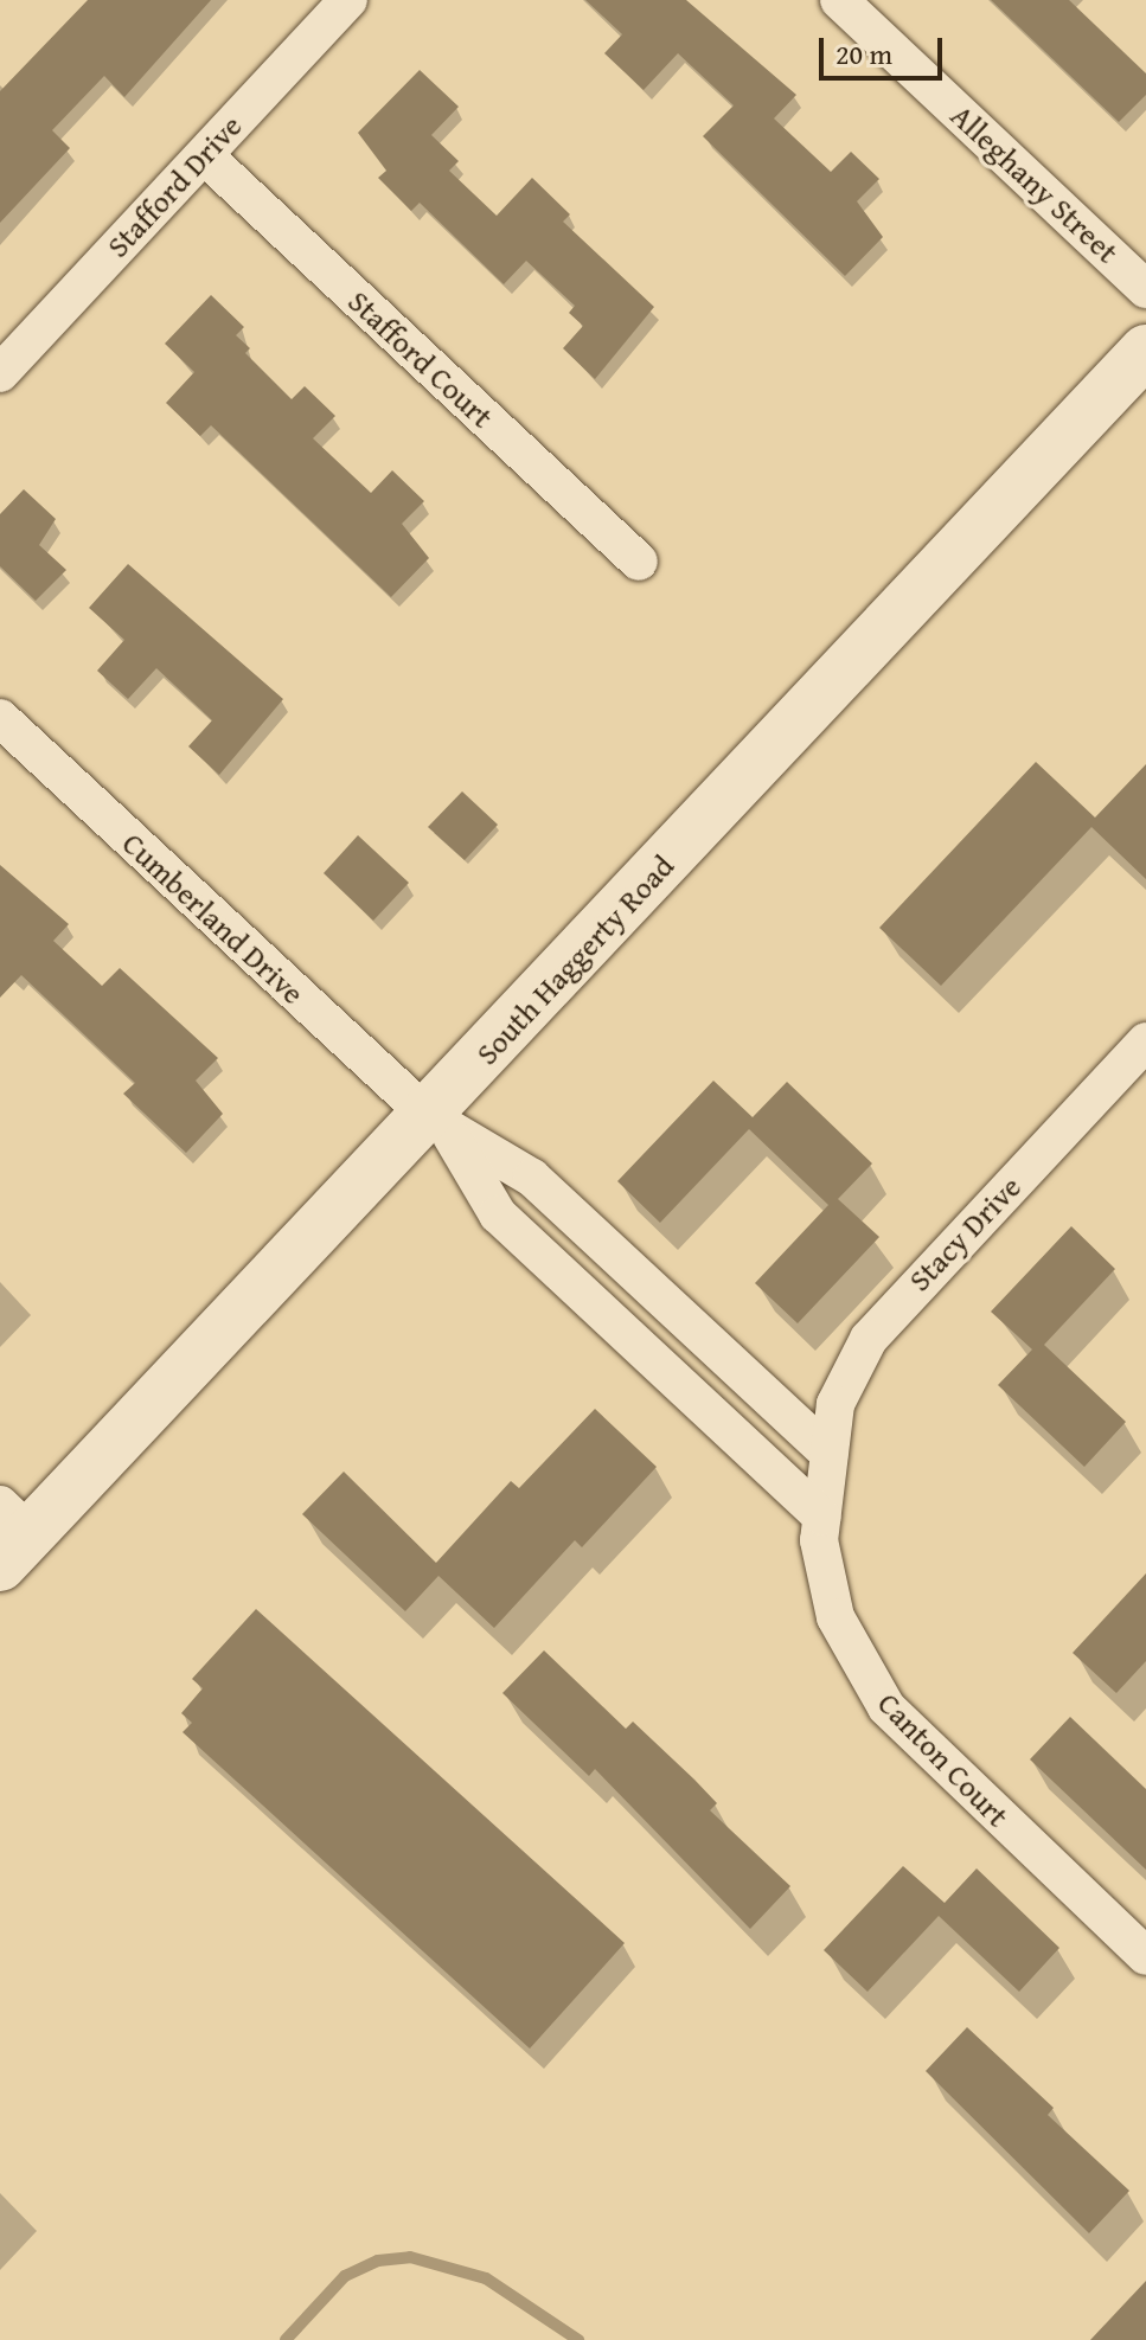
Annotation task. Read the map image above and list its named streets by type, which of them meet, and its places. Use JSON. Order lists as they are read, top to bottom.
{
  "streets": {
    "main road": ["South Haggerty Road"],
    "street": [
      "Alleghany Street",
      "Stafford Drive",
      "Stafford Court",
      "Cumberland Drive",
      "Stacy Drive",
      "Canton Court"
    ]
  },
  "crossings": [
    ["Stafford Drive", "Stafford Court"],
    ["Cumberland Drive", "South Haggerty Road"],
    ["Stacy Drive", "Canton Court"]
  ],
  "scale_bar": "20 m"
}
